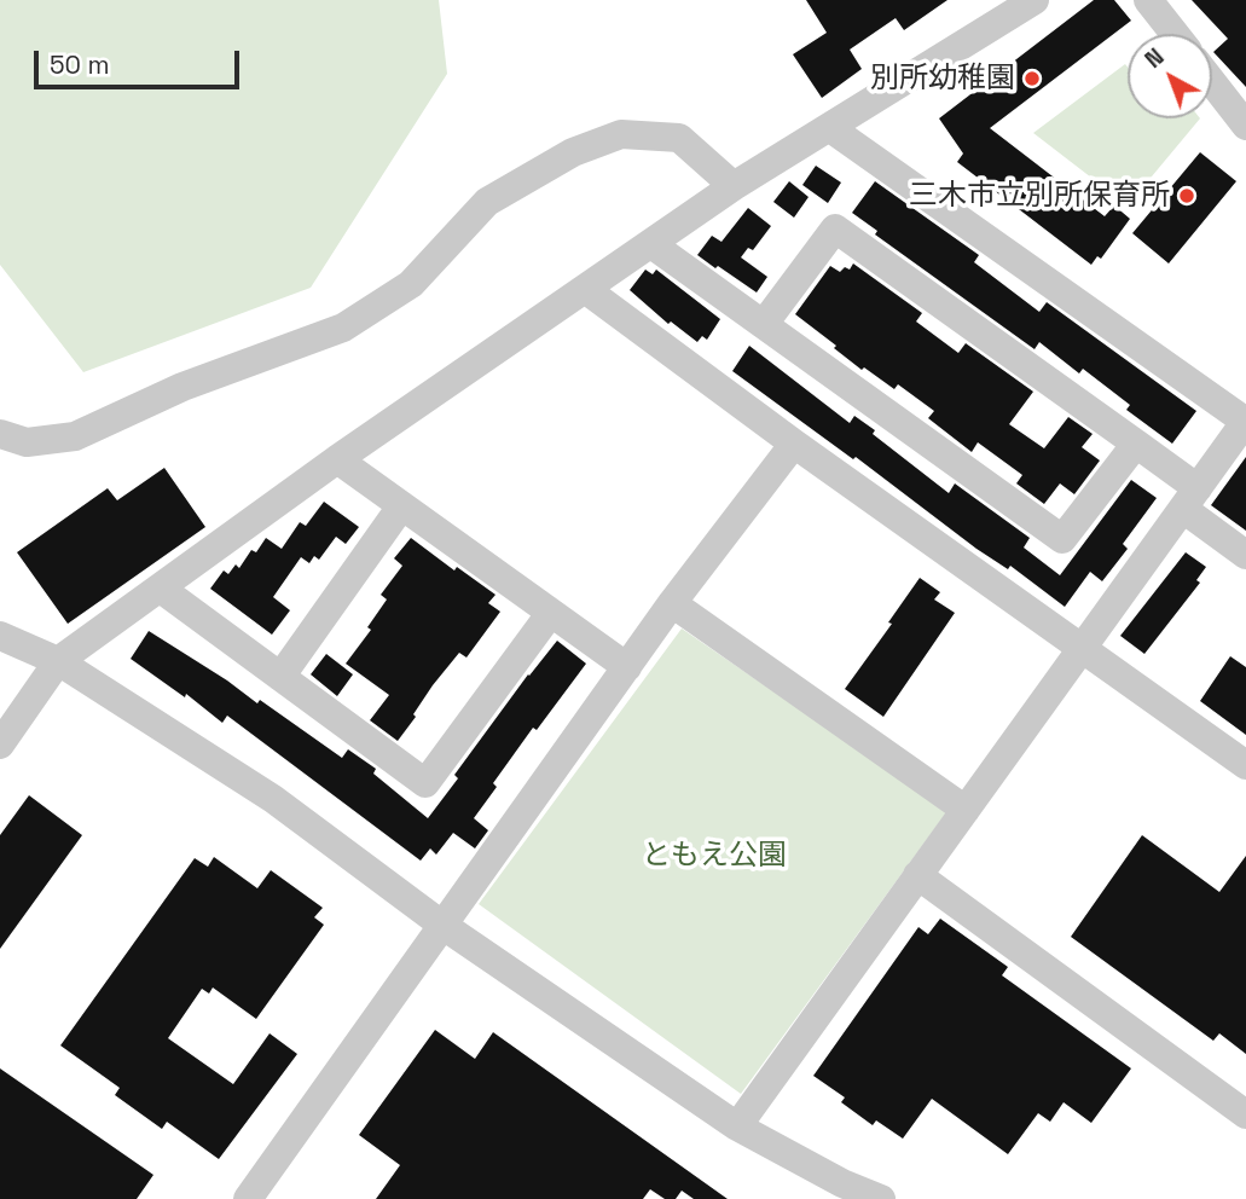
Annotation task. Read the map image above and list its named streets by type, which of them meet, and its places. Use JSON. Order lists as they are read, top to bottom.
{
  "parks": ["ともえ公園"],
  "places": ["別所幼稚園", "三木市立別所保育所"],
  "scale_bar": "50 m",
  "north": "top left"
}
